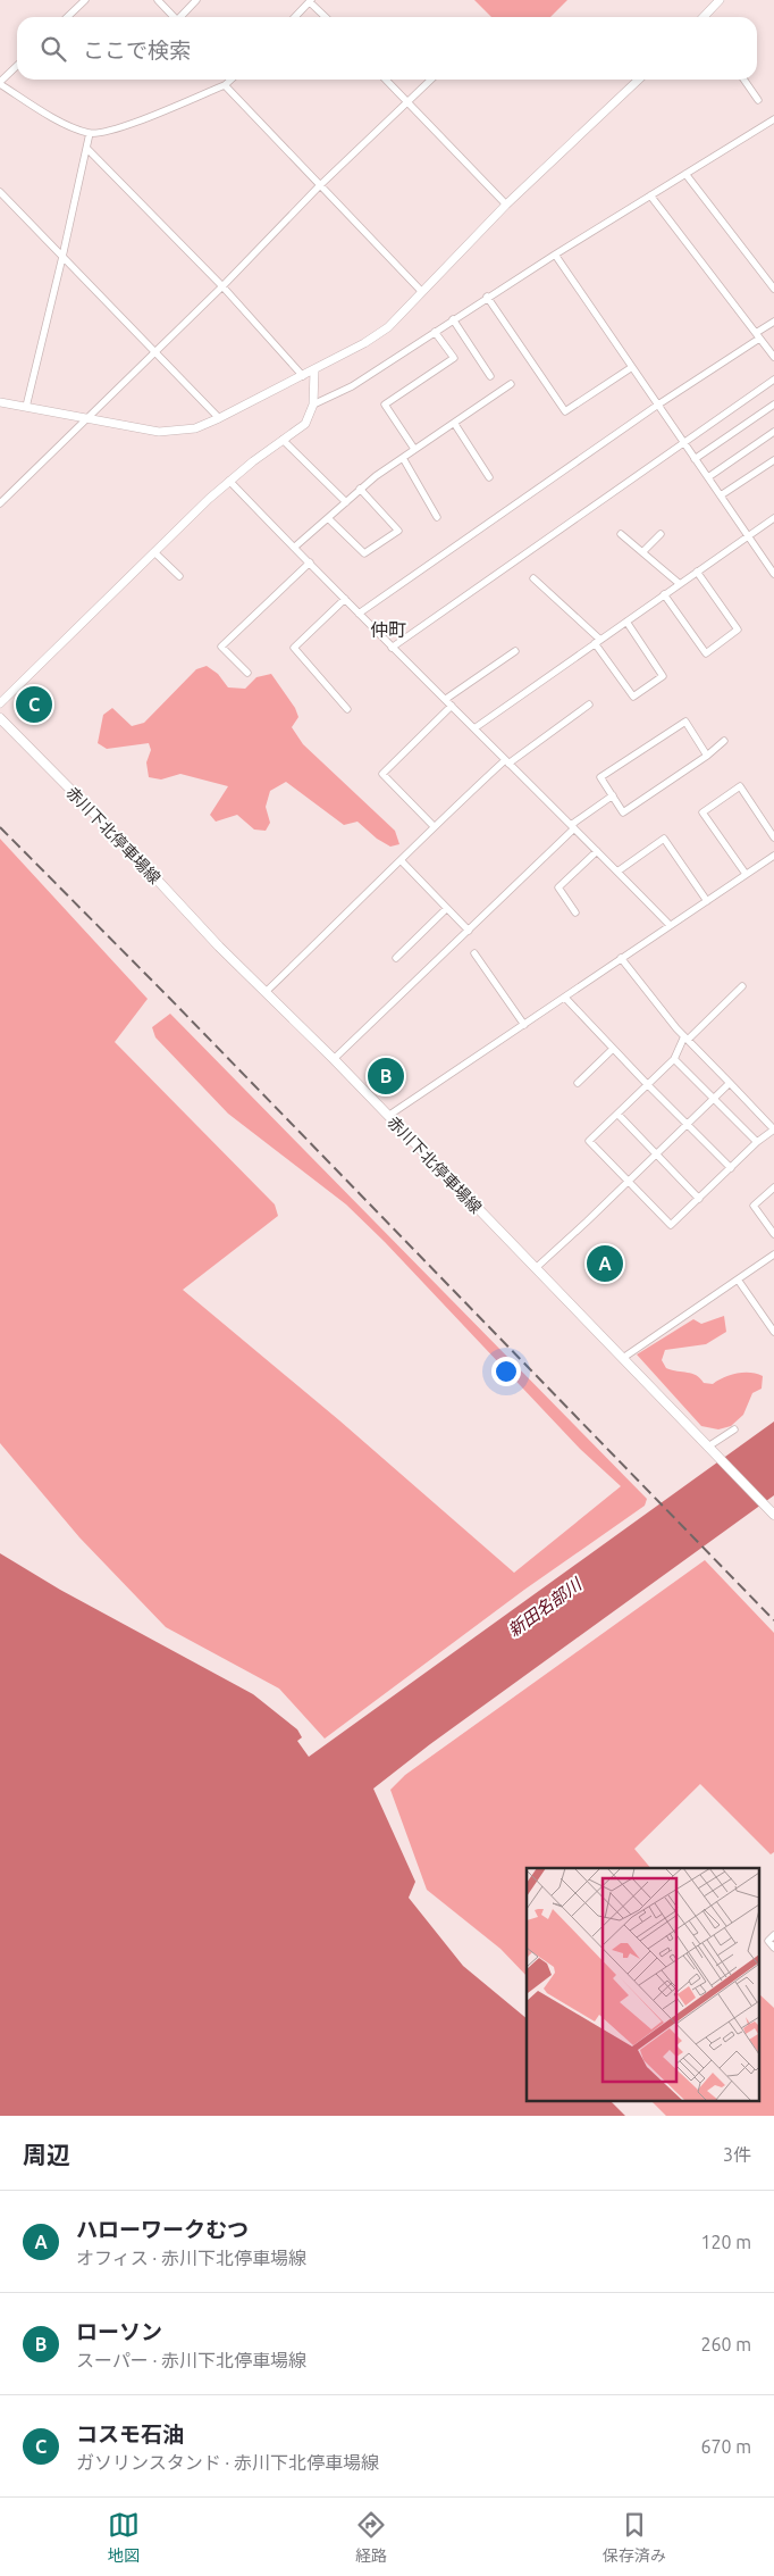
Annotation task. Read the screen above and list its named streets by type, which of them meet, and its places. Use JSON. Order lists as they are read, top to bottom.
{
  "streets": {
    "main road": ["赤川下北停車場線"]
  },
  "districts": ["仲町"],
  "water": ["新田名部川"],
  "page": {
    "search": "ここで検索",
    "pins": ["C", "B", "A"],
    "heading": ["周辺", "3件"],
    "list": [
      {
        "mark": "A",
        "name": "ハローワークむつ",
        "note": "オフィス · 赤川下北停車場線",
        "value": "120 m"
      },
      {
        "mark": "B",
        "name": "ローソン",
        "note": "スーパー · 赤川下北停車場線",
        "value": "260 m"
      },
      {
        "mark": "C",
        "name": "コスモ石油",
        "note": "ガソリンスタンド · 赤川下北停車場線",
        "value": "670 m"
      }
    ],
    "nav": ["地図", "経路", "保存済み"]
  }
}
